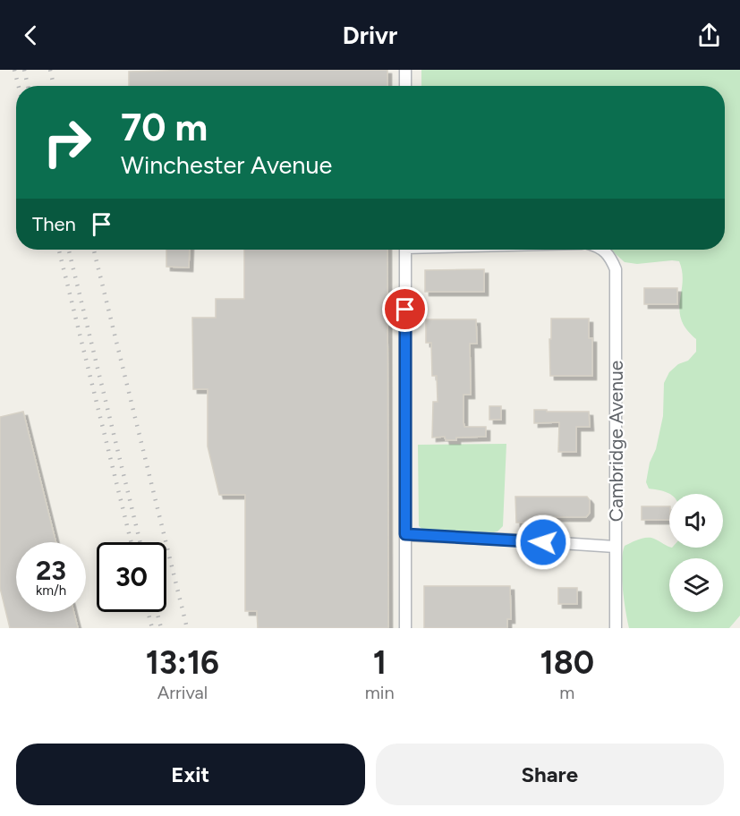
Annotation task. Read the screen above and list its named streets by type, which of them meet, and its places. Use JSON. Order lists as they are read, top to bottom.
{
  "streets": {
    "street": ["Cambridge Avenue"]
  },
  "page": {
    "header": "Drivr",
    "turn": ["70 m", "Winchester Avenue"],
    "then": "Then",
    "speed": "23 km/h",
    "limit": "30",
    "eta": [
      "13:16",
      "Arrival",
      "1",
      "min",
      "180",
      "m"
    ],
    "buttons": ["Exit", "Share"]
  }
}
